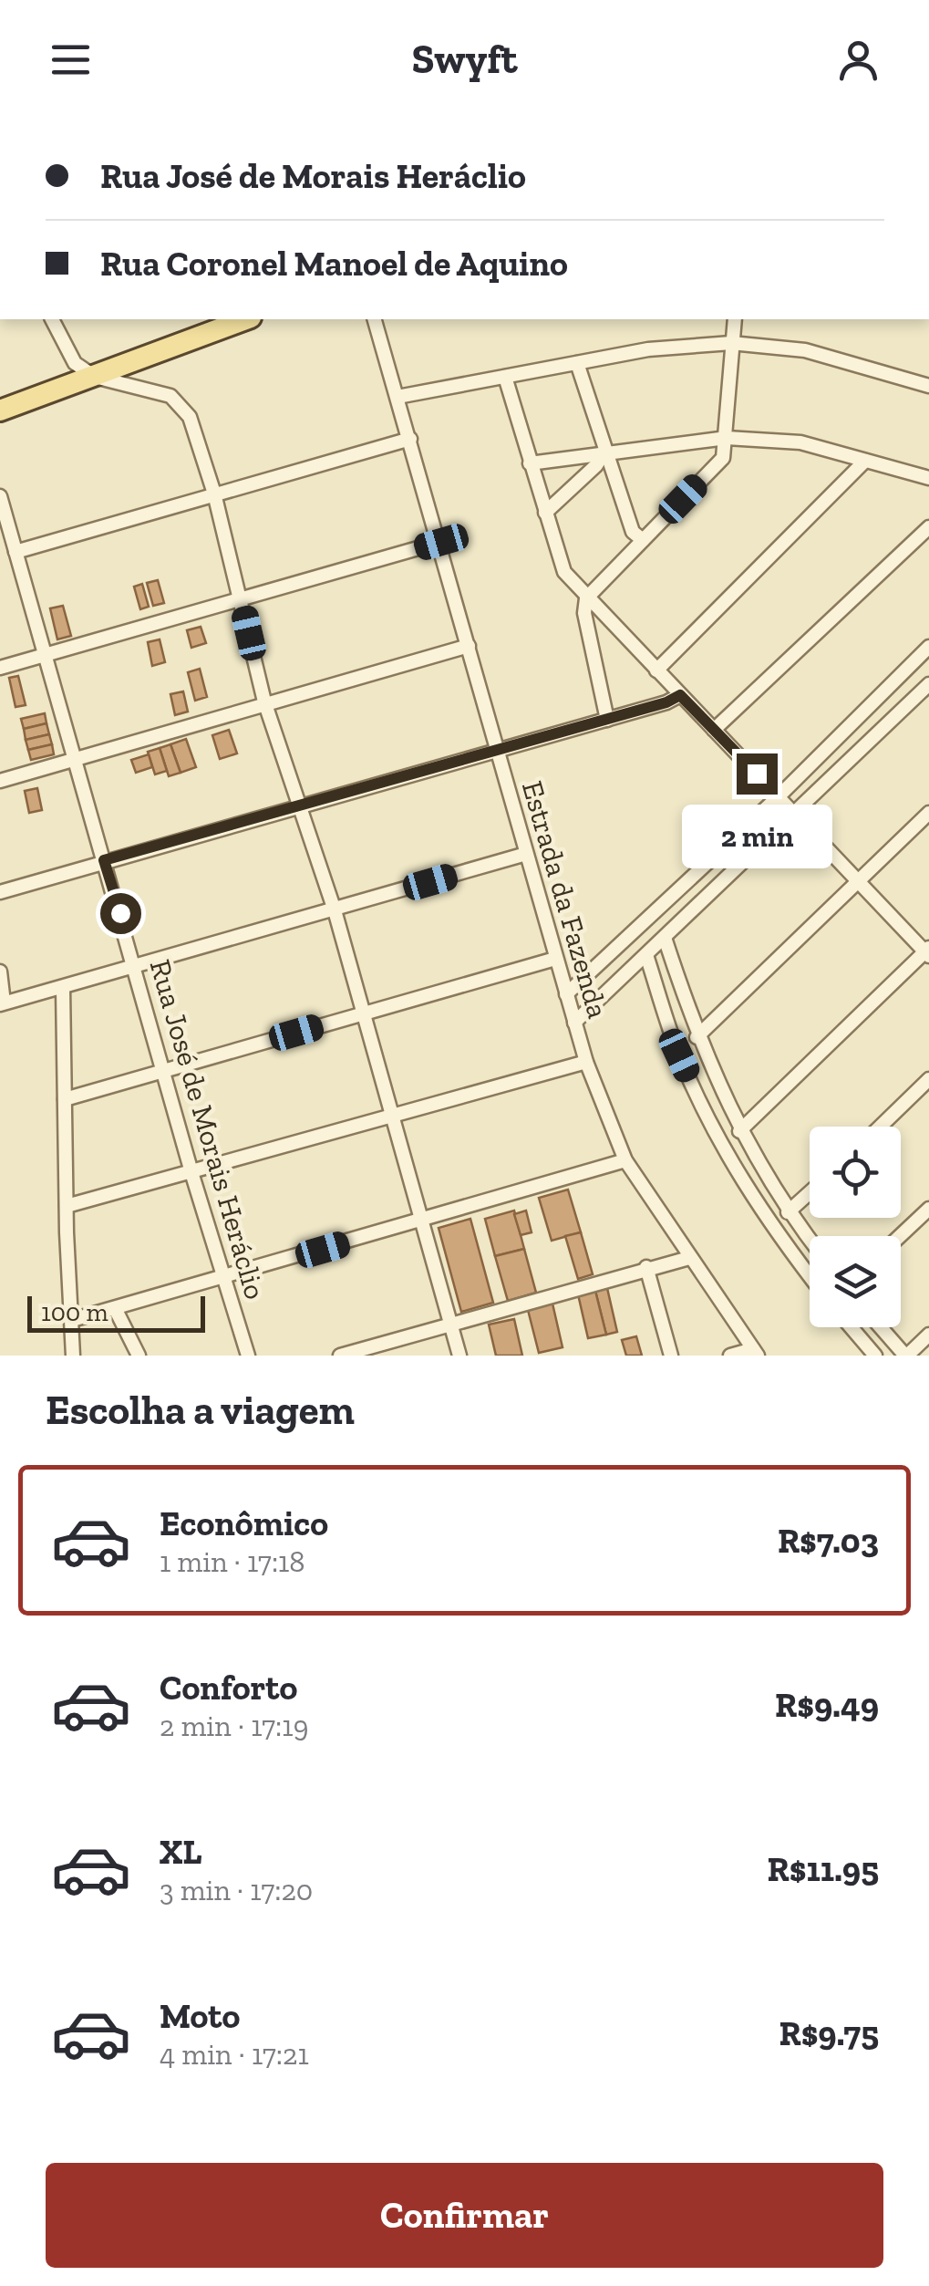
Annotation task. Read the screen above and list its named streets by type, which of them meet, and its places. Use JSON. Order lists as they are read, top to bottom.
{
  "streets": {
    "street": ["Estrada da Fazenda", "Rua José de Morais Heráclio"]
  },
  "scale_bar": "100 m",
  "page": {
    "header": "Swyft",
    "banner": ["Rua José de Morais Heráclio", "Rua Coronel Manoel de Aquino"],
    "bubble": "2 min",
    "scale": "100 m",
    "heading": "Escolha a viagem",
    "list": [
      {
        "name": "Econômico",
        "note": "1 min · 17:18",
        "value": "R$7.03"
      },
      {
        "name": "Conforto",
        "note": "2 min · 17:19",
        "value": "R$9.49"
      },
      {
        "name": "XL",
        "note": "3 min · 17:20",
        "value": "R$11.95"
      },
      {
        "name": "Moto",
        "note": "4 min · 17:21",
        "value": "R$9.75"
      }
    ],
    "buttons": "Confirmar"
  }
}
